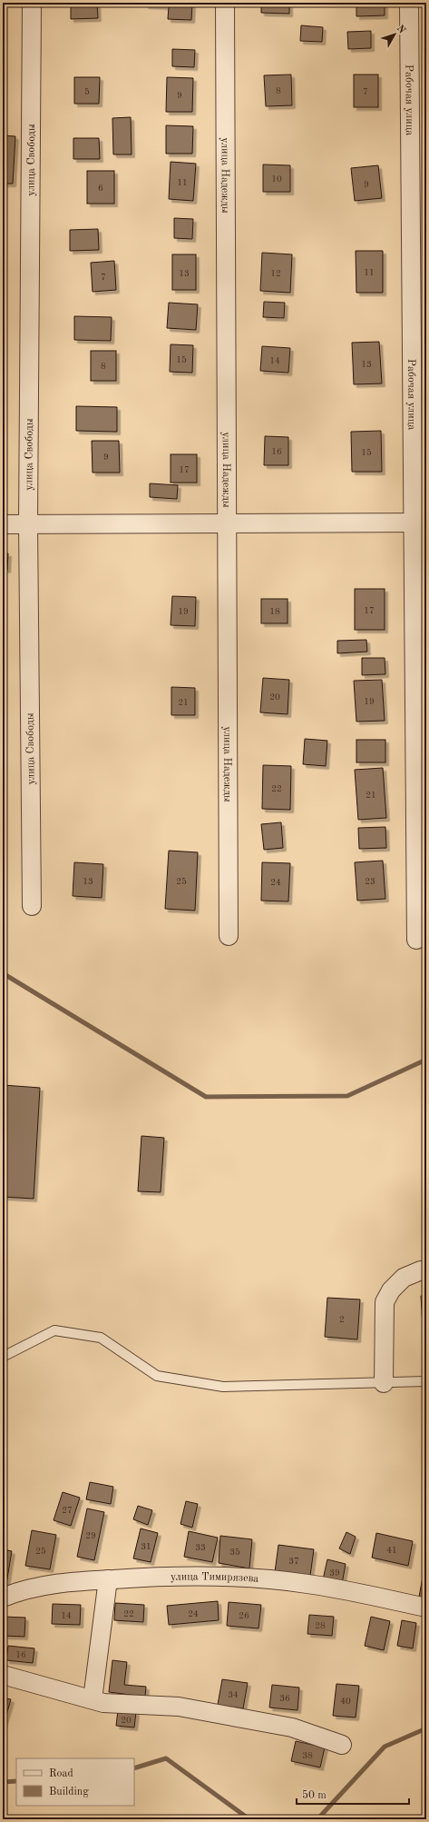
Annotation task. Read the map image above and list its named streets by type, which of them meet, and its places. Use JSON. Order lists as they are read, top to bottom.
{
  "streets": {
    "street": [
      "Рабочая улица",
      "улица Свободы",
      "улица Надежды",
      "улица Тимирязева"
    ]
  },
  "house_numbers": [
    "8",
    "5",
    "7",
    "9",
    "10",
    "11",
    "9",
    "6",
    "11",
    "13",
    "12",
    "7",
    "15",
    "14",
    "13",
    "8",
    "16",
    "15",
    "9",
    "17",
    "17",
    "19",
    "18",
    "20",
    "19",
    "21",
    "22",
    "21",
    "13",
    "25",
    "23",
    "24",
    "2",
    "27",
    "29",
    "31",
    "33",
    "41",
    "25",
    "35",
    "37",
    "39",
    "22",
    "24",
    "14",
    "26",
    "28",
    "16",
    "34",
    "36",
    "40",
    "20",
    "38"
  ],
  "legend": ["Road", "Building"],
  "scale_bar": "50 m",
  "north": "top right"
}
